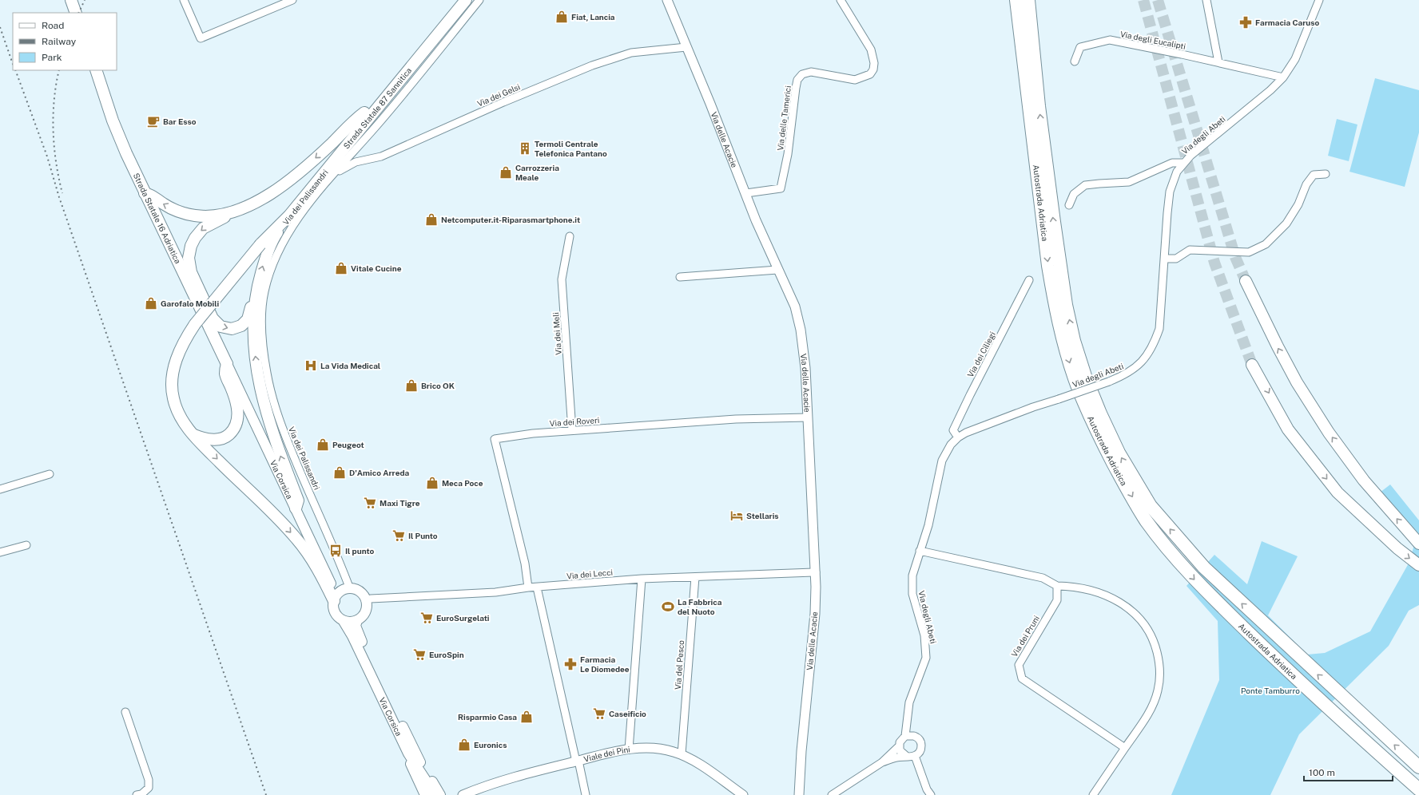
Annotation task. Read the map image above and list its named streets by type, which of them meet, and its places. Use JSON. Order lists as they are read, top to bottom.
{
  "streets": {
    "highway": ["Autostrada Adriatica"],
    "main road": ["Strada Statale 87 Sannitica", "Strada Statale 16 Adriatica", "Via Corsica"],
    "street": [
      "Via degli Eucalipti",
      "Via dei Gelsi",
      "Via delle Tamerici",
      "Via degli Abeti",
      "Via delle Acacie",
      "Via dei Palissandri",
      "Via dei Meli",
      "Via dei Ciliegi",
      "Via dei Roveri",
      "Via dei Lecci",
      "Via dei Pruni",
      "Via del Pesco",
      "Viale dei Pini"
    ]
  },
  "crossings": [
    ["Via degli Eucalipti", "Via degli Abeti"],
    ["Via dei Gelsi", "Via delle Acacie"],
    ["Via dei Gelsi", "Via dei Palissandri"],
    ["Via delle Tamerici", "Via delle Acacie"],
    ["Via degli Abeti", "Via dei Ciliegi"],
    ["Via delle Acacie", "Via dei Roveri"],
    ["Via delle Acacie", "Via dei Lecci"],
    ["Via dei Palissandri", "Via Corsica"],
    ["Via dei Palissandri", "Via dei Lecci"],
    ["Strada Statale 16 Adriatica", "Via Corsica"],
    ["Via dei Meli", "Via dei Roveri"],
    ["Via dei Roveri", "Via dei Lecci"],
    ["Via Corsica", "Via dei Lecci"],
    ["Via dei Lecci", "Via del Pesco"],
    ["Via del Pesco", "Viale dei Pini"]
  ],
  "parks": ["Ponte Tamburro"],
  "places": {
    "shop": [
      "Fiat, Lancia",
      "Carrozzeria Meale",
      "Netcomputer.it-Riparasmartphone.it",
      "Vitale Cucine",
      "Garofalo Mobili",
      "Brico OK",
      "Peugeot",
      "D'Amico Arreda",
      "Meca Poce",
      "Risparmio Casa",
      "Euronics"
    ],
    "pharmacy": ["Farmacia Caruso", "Farmacia Le Diomedee"],
    "cafe": ["Bar Esso"],
    "building": ["Termoli Centrale Telefonica Pantano"],
    "hospital": ["La Vida Medical"],
    "supermarket": [
      "Maxi Tigre",
      "Il Punto",
      "EuroSurgelati",
      "EuroSpin",
      "Caseificio"
    ],
    "hotel": ["Stellaris"],
    "bus stop": ["Il punto"],
    "sports": ["La Fabbrica del Nuoto"]
  },
  "legend": ["Road", "Railway", "Park"],
  "scale_bar": "100 m"
}
